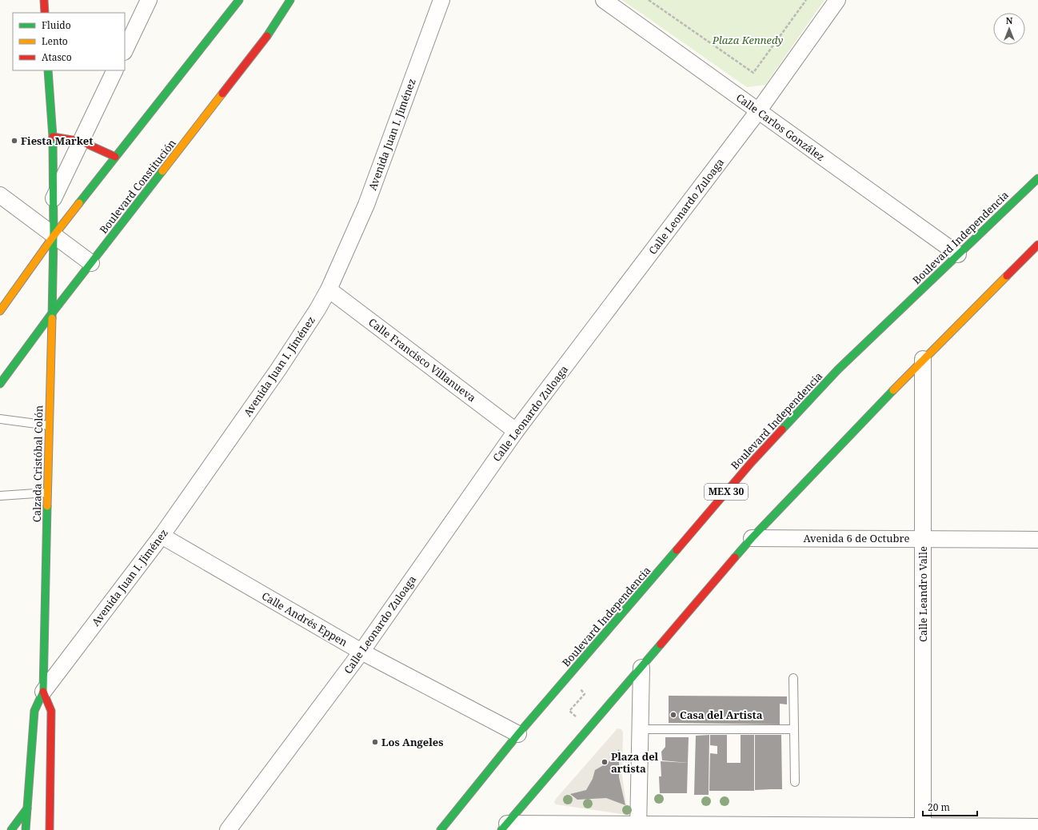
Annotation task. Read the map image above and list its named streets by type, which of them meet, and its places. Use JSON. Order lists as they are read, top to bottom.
{
  "streets": {
    "main road": [
      "Boulevard Constitución",
      "Boulevard Independencia",
      "Calzada Cristóbal Colón",
      "MEX 30"
    ],
    "street": [
      "Calle Carlos González",
      "Avenida Juan I. Jiménez",
      "Calle Leonardo Zuloaga",
      "Calle Francisco Villanueva",
      "Avenida 6 de Octubre",
      "Calle Leandro Valle",
      "Calle Andrés Eppen"
    ]
  },
  "crossings": [
    ["Calle Carlos González", "Calle Leonardo Zuloaga"],
    ["Calle Carlos González", "Boulevard Independencia"],
    ["Avenida Juan I. Jiménez", "Calle Francisco Villanueva"],
    ["Avenida Juan I. Jiménez", "Calzada Cristóbal Colón"],
    ["Avenida Juan I. Jiménez", "Calle Andrés Eppen"],
    ["Boulevard Constitución", "Calzada Cristóbal Colón"],
    ["Calle Leonardo Zuloaga", "Calle Francisco Villanueva"],
    ["Calle Leonardo Zuloaga", "Calle Andrés Eppen"],
    ["Boulevard Independencia", "Calle Andrés Eppen"],
    ["Avenida 6 de Octubre", "Calle Leandro Valle"]
  ],
  "parks": ["Plaza Kennedy"],
  "places": [
    "Fiesta Market",
    "Casa del Artista",
    "Los Angeles",
    "Plaza del artista"
  ],
  "legend": ["Fluido", "Lento", "Atasco"],
  "scale_bar": "20 m",
  "north": "top"
}
